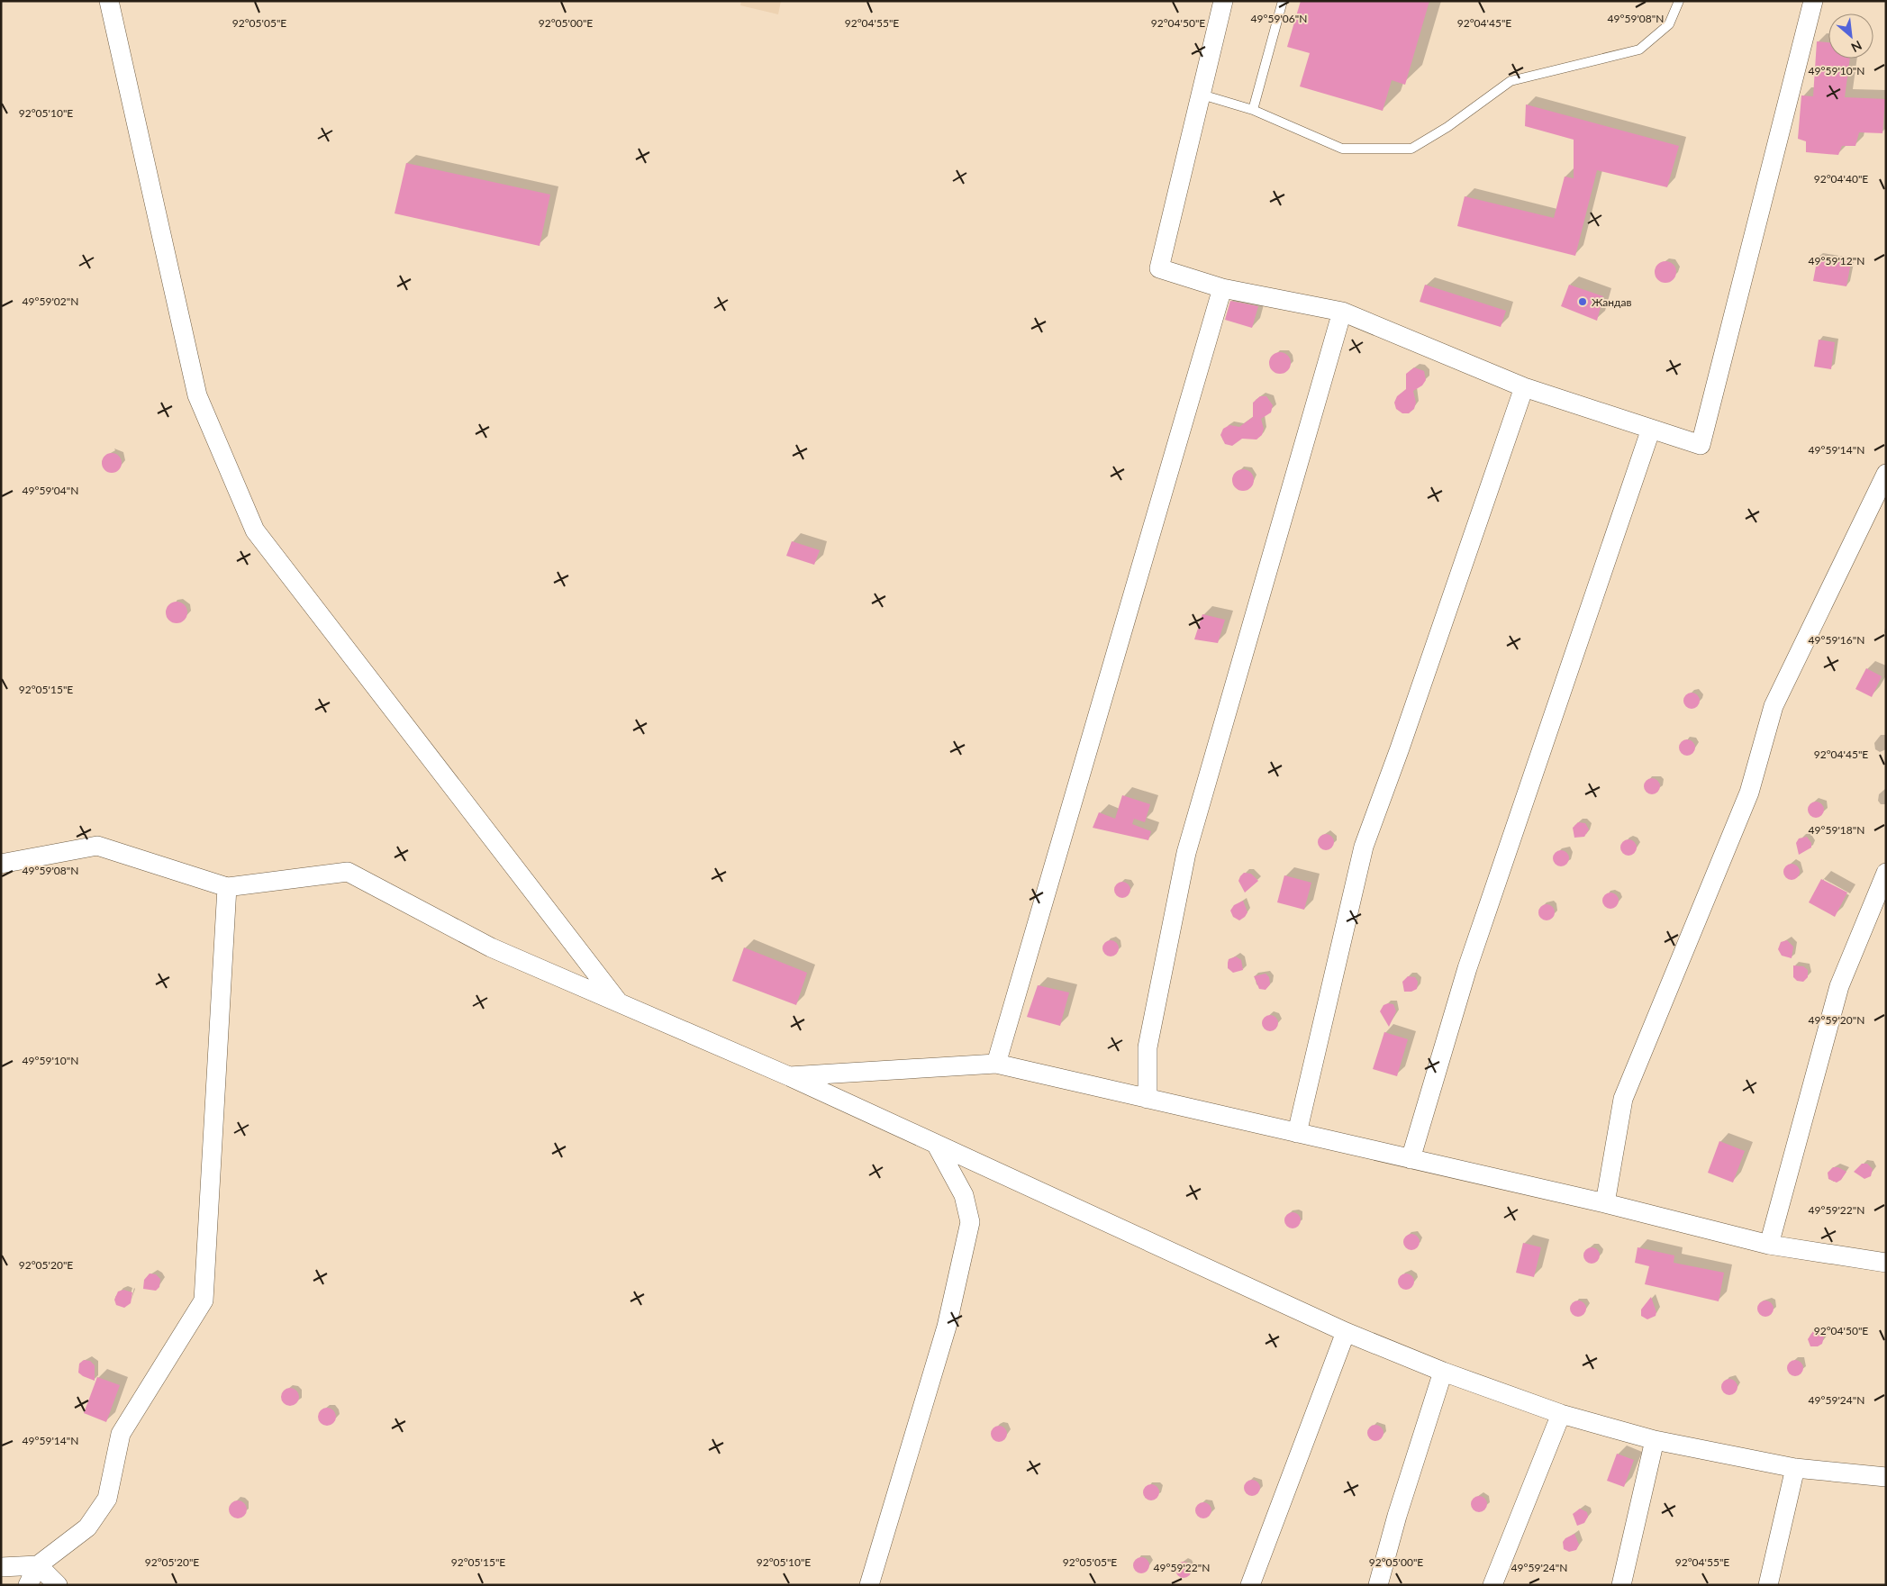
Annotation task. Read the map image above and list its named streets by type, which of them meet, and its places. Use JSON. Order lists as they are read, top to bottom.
{
  "places": ["Жандав"],
  "north": "bottom right",
  "coordinates": [
    "49°59'06\"N",
    "49°59'08\"N",
    "92°05'05\"E",
    "92°05'00\"E",
    "92°04'55\"E",
    "92°04'50\"E",
    "92°04'45\"E",
    "49°59'10\"N",
    "92°05'10\"E",
    "92°04'40\"E",
    "49°59'12\"N",
    "49°59'02\"N",
    "49°59'14\"N",
    "49°59'04\"N",
    "49°59'16\"N",
    "92°05'15\"E",
    "49°59'18\"N",
    "49°59'20\"N",
    "49°59'22\"N",
    "92°05'20\"E",
    "49°59'24\"N"
  ]
}
